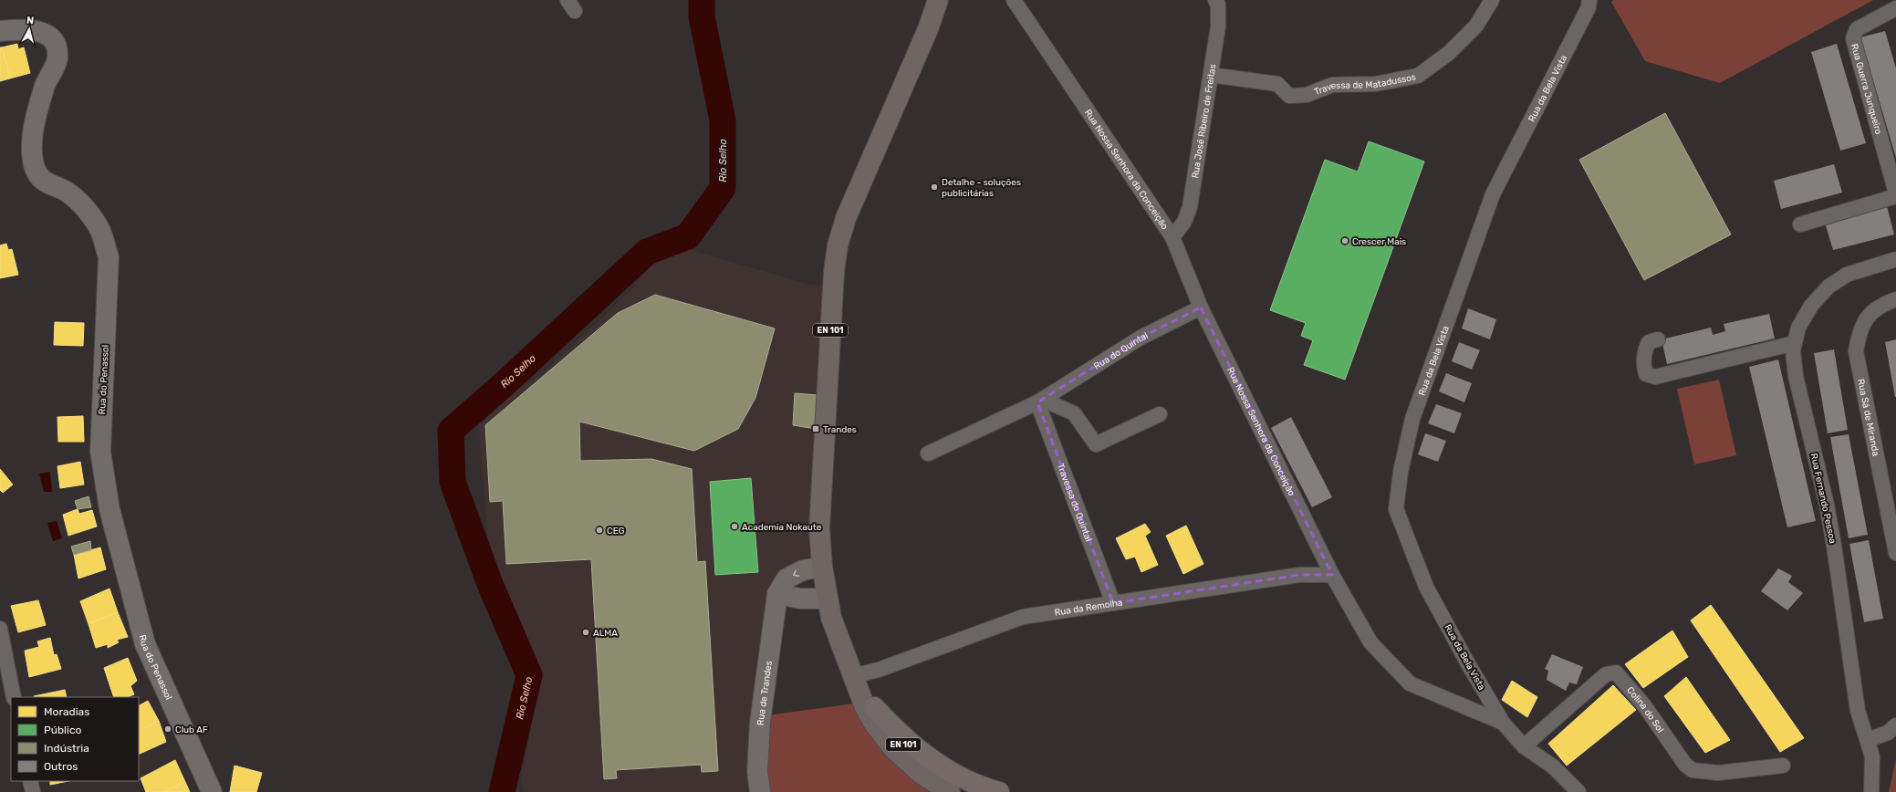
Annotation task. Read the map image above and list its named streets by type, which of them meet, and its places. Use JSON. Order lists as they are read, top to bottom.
{
  "streets": {
    "main road": ["EN 101"],
    "street": [
      "Travessa de Matadussos",
      "Rua da Bela Vista",
      "Rua Guerra Junqueiro",
      "Rua José Ribeiro de Freitas",
      "Rua Nossa Senhora da Conceição",
      "Rua do Quintal",
      "Rua do Penassol",
      "Rua Sá de Miranda",
      "Rua Fernando Pessoa",
      "Travessa do Quintal",
      "Rua da Remolha",
      "Rua de Trandes",
      "Colina do Sol"
    ]
  },
  "crossings": [
    ["Travessa de Matadussos", "Rua José Ribeiro de Freitas"],
    ["Rua da Bela Vista", "Rua Nossa Senhora da Conceição"],
    ["Rua José Ribeiro de Freitas", "Rua Nossa Senhora da Conceição"],
    ["Rua Nossa Senhora da Conceição", "Rua do Quintal"],
    ["Rua Nossa Senhora da Conceição", "Rua da Remolha"],
    ["Rua Nossa Senhora da Conceição", "Colina do Sol"],
    ["EN 101", "Rua da Remolha"],
    ["EN 101", "Rua de Trandes"],
    ["Rua do Quintal", "Travessa do Quintal"],
    ["Travessa do Quintal", "Rua da Remolha"]
  ],
  "water": ["Rio Selho"],
  "places": {
    "other": [
      "Detalhe - soluções publicitárias",
      "Crescer Mais",
      "Academia Nokaute",
      "CEG",
      "ALMA",
      "Club AF"
    ],
    "transit": ["Trandes"]
  },
  "legend": [
    "Moradias",
    "Público",
    "Indústria",
    "Outros"
  ],
  "north": "top"
}
